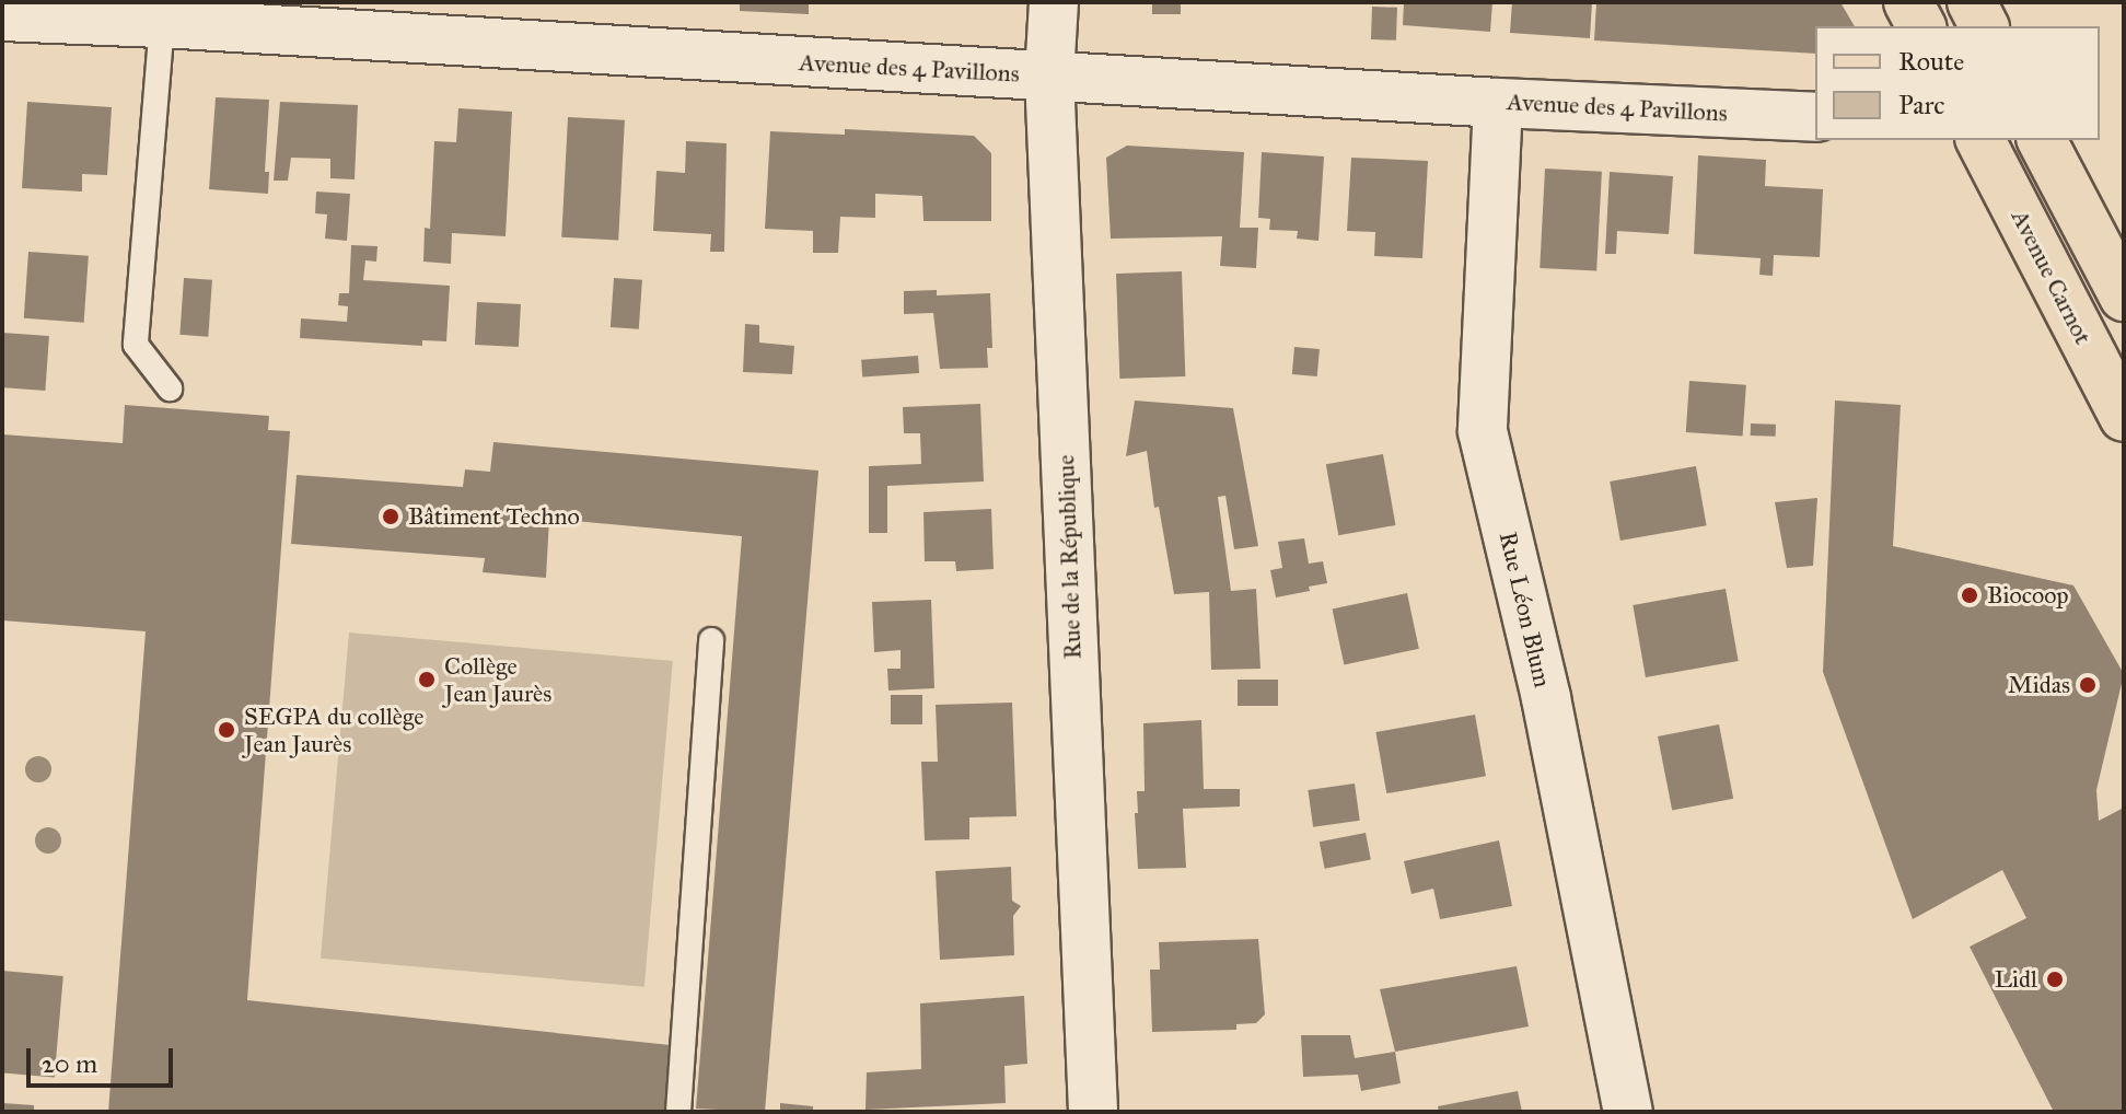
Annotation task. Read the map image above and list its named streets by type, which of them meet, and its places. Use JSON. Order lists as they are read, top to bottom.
{
  "streets": {
    "main road": ["Avenue Carnot"],
    "street": ["Avenue des 4 Pavillons", "Rue de la République", "Rue Léon Blum"]
  },
  "crossings": [
    ["Avenue des 4 Pavillons", "Rue de la République"],
    ["Avenue des 4 Pavillons", "Rue Léon Blum"]
  ],
  "places": [
    "Bâtiment Techno",
    "Biocoop",
    "Collège Jean Jaurès",
    "Midas",
    "SEGPA du collège Jean Jaurès",
    "Lidl"
  ],
  "legend": ["Route", "Parc"],
  "scale_bar": "20 m"
}
